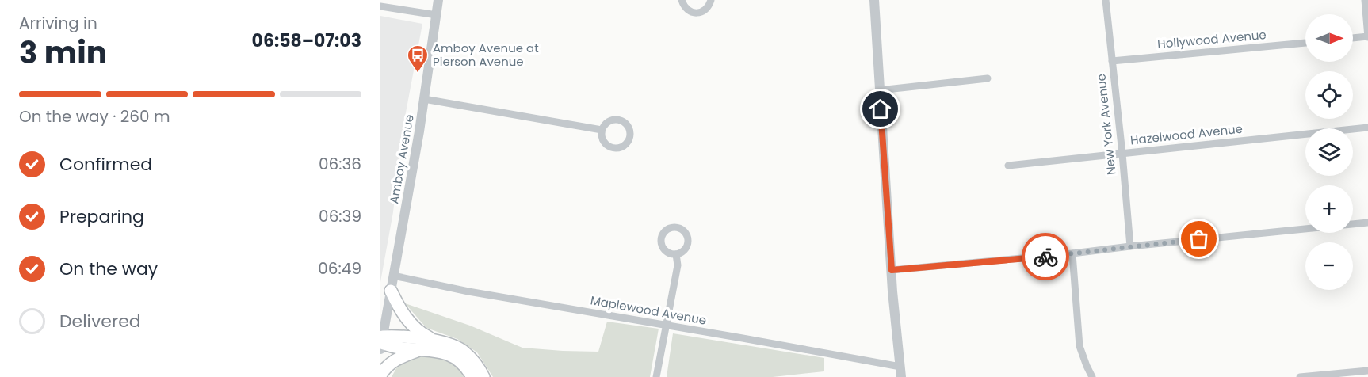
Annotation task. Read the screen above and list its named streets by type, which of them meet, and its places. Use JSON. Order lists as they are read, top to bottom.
{
  "streets": {
    "street": [
      "Hollywood Avenue",
      "New York Avenue",
      "Hazelwood Avenue",
      "Amboy Avenue",
      "Maplewood Avenue"
    ]
  },
  "crossings": [
    ["Hollywood Avenue", "New York Avenue"],
    ["New York Avenue", "Hazelwood Avenue"],
    ["Amboy Avenue", "Maplewood Avenue"]
  ],
  "places": {
    "bus stop": ["Amboy Avenue at Pierson Avenue"]
  },
  "north": "right",
  "page": {
    "heading": ["3 min", "Arriving in", "06:58–07:03"],
    "map_buttons": ["+", "−"],
    "bar": "On the way · 260 m",
    "list": [
      ["Confirmed", "06:36"],
      ["Preparing", "06:39"],
      ["On the way", "06:49"],
      "Delivered"
    ]
  }
}
